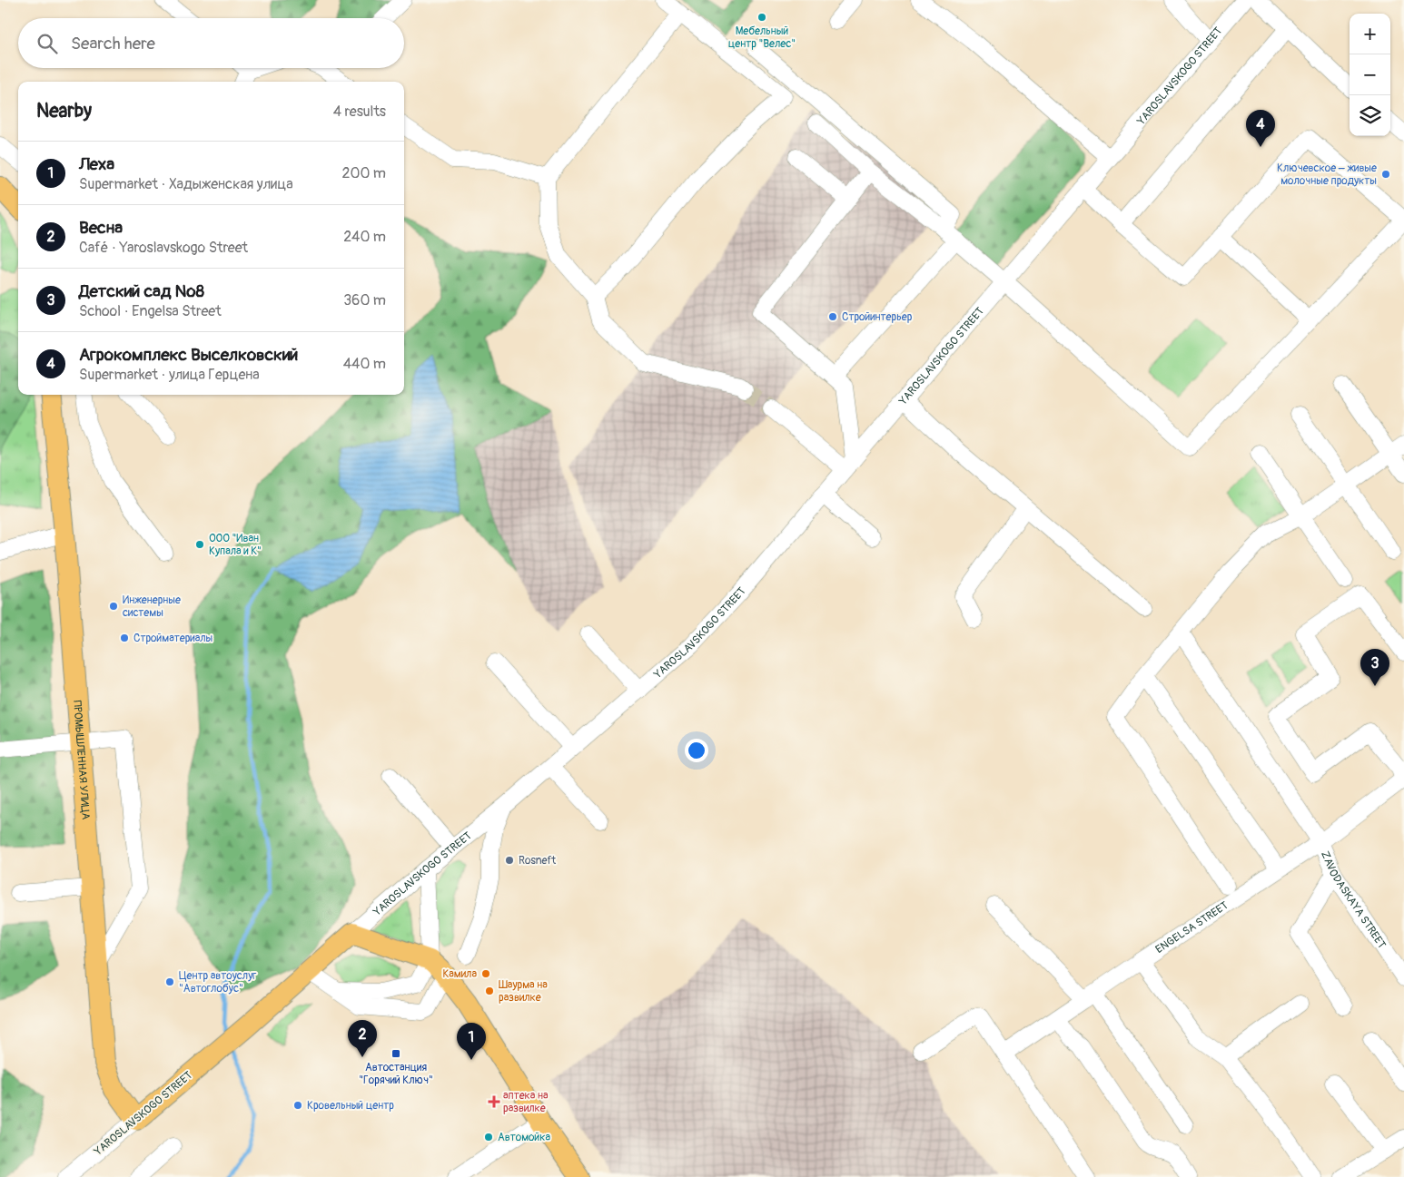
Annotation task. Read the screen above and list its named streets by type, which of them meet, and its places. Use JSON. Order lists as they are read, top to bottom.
{
  "streets": {
    "main road": ["YAROSLAVSKOGO STREET", "ПРОМЫШЛЕННАЯ УЛИЦА"],
    "street": ["ZAVODASKAYA STREET", "ENGELSA STREET"]
  },
  "crossings": [
    ["YAROSLAVSKOGO STREET", "ПРОМЫШЛЕННАЯ УЛИЦА"],
    ["ZAVODASKAYA STREET", "ENGELSA STREET"]
  ],
  "places": {
    "other": [
      "Мебельный центр \"Велес\"",
      "Ключевское – живые молочные продукты",
      "Стройинтерьер",
      "ООО \"Иван Купала и К\"",
      "Инженерные системы",
      "Стройматериалы",
      "Rosneft",
      "Камила",
      "Центр автоуслуг \"Автоглобус\"",
      "Шаурма на развилке",
      "Кровельный центр",
      "Автомойка"
    ],
    "transit": ["Автостанция \"Горячий Ключ\""],
    "health": ["аптека на развилке"]
  },
  "page": {
    "map_buttons": ["+", "−"],
    "search": "Search here",
    "heading": ["Nearby", "4 results"],
    "pins": [
      "4",
      "3",
      "2",
      "1"
    ],
    "list": [
      {
        "mark": "1",
        "name": "Леха",
        "note": "Supermarket · Хадыженская улица",
        "value": "200 m"
      },
      {
        "mark": "2",
        "name": "Весна",
        "note": "Café · Yaroslavskogo Street",
        "value": "240 m"
      },
      {
        "mark": "3",
        "name": "Детский сад №8",
        "note": "School · Engelsa Street",
        "value": "360 m"
      },
      {
        "mark": "4",
        "name": "Агрокомплекс Выселковский",
        "note": "Supermarket · улица Герцена",
        "value": "440 m"
      }
    ]
  }
}
